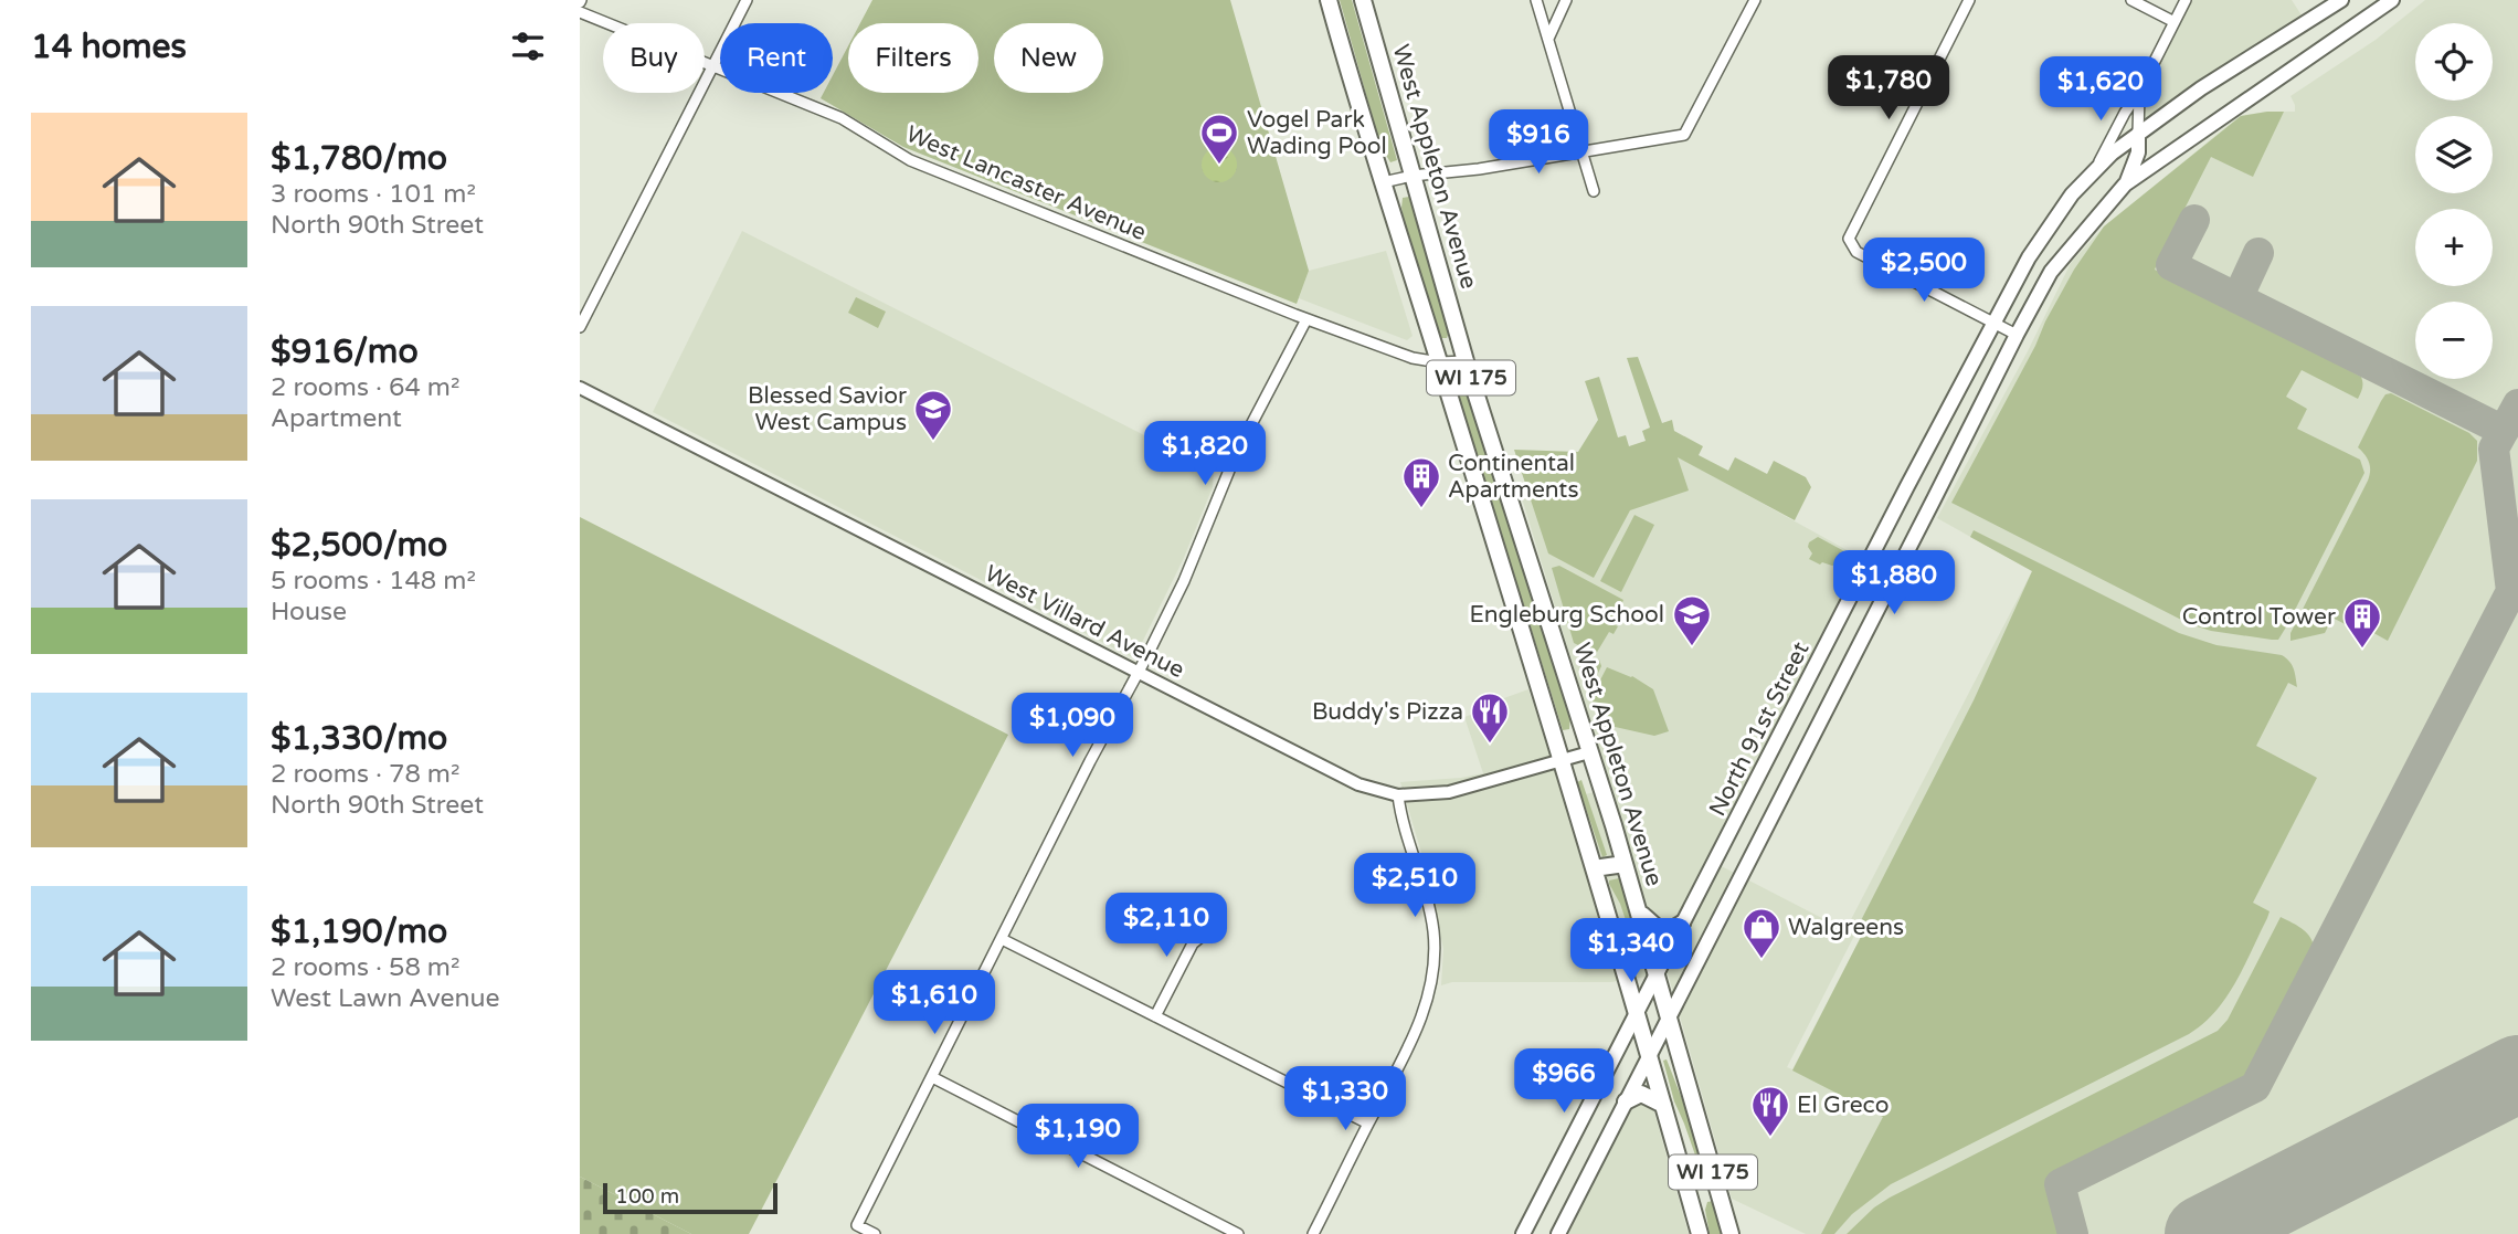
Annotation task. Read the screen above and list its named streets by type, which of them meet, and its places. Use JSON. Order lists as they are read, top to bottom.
{
  "streets": {
    "main road": ["West Appleton Avenue", "WI 175", "North 91st Street"],
    "street": ["West Lancaster Avenue", "West Villard Avenue"]
  },
  "crossings": [
    ["West Appleton Avenue", "West Lancaster Avenue"],
    ["West Appleton Avenue", "West Villard Avenue"],
    ["West Appleton Avenue", "North 91st Street"],
    ["West Lancaster Avenue", "WI 175"],
    ["WI 175", "West Villard Avenue"],
    ["WI 175", "North 91st Street"]
  ],
  "places": {
    "sports": ["Vogel Park Wading Pool"],
    "school or university": ["Blessed Savior West Campus", "Engleburg School"],
    "building": ["Continental Apartments", "Control Tower"],
    "restaurant": ["Buddy's Pizza", "El Greco"],
    "shop": ["Walgreens"]
  },
  "scale_bar": "100 m",
  "page": {
    "heading": "14 homes",
    "map_buttons": ["+", "−"],
    "chip": [
      "Buy",
      "Rent",
      "Filters",
      "New"
    ],
    "price": [
      "$1,780",
      "$1,620",
      "$916",
      "$2,500",
      "$1,820",
      "$1,880",
      "$1,090",
      "$2,510",
      "$2,110",
      "$1,340",
      "$1,610",
      "$966",
      "$1,330",
      "$1,190"
    ],
    "list": [
      {
        "name": "$1,780/mo",
        "note": "3 rooms · 101 m² · North 90th Street"
      },
      {
        "name": "$916/mo",
        "note": "2 rooms · 64 m² · Apartment"
      },
      {
        "name": "$2,500/mo",
        "note": "5 rooms · 148 m² · House"
      },
      {
        "name": "$1,330/mo",
        "note": "2 rooms · 78 m² · North 90th Street"
      },
      {
        "name": "$1,190/mo",
        "note": "2 rooms · 58 m² · West Lawn Avenue"
      }
    ],
    "scale": "100 m"
  }
}
